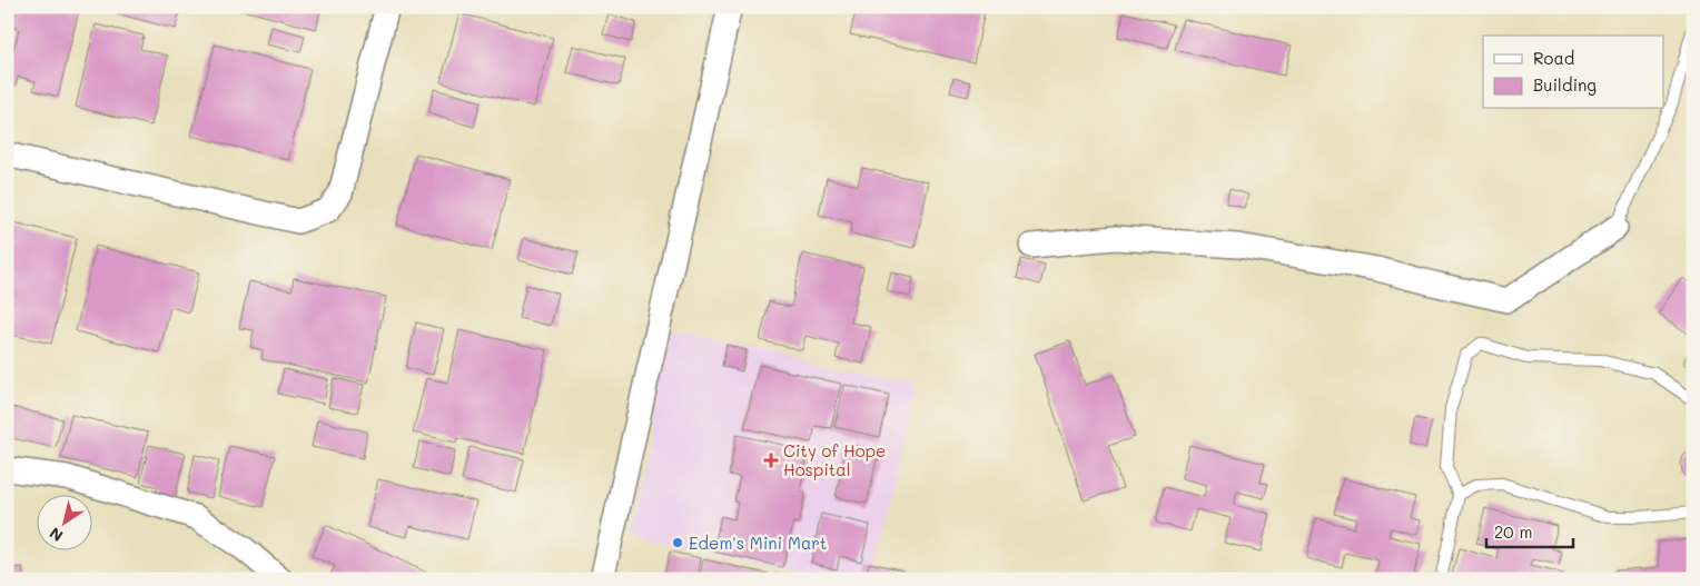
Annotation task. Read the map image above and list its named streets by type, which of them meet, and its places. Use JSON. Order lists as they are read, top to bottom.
{
  "places": {
    "health": ["City of Hope Hospital"],
    "other": ["Edem's Mini Mart"]
  },
  "legend": ["Road", "Building"],
  "scale_bar": "20 m",
  "north": "bottom left"
}
